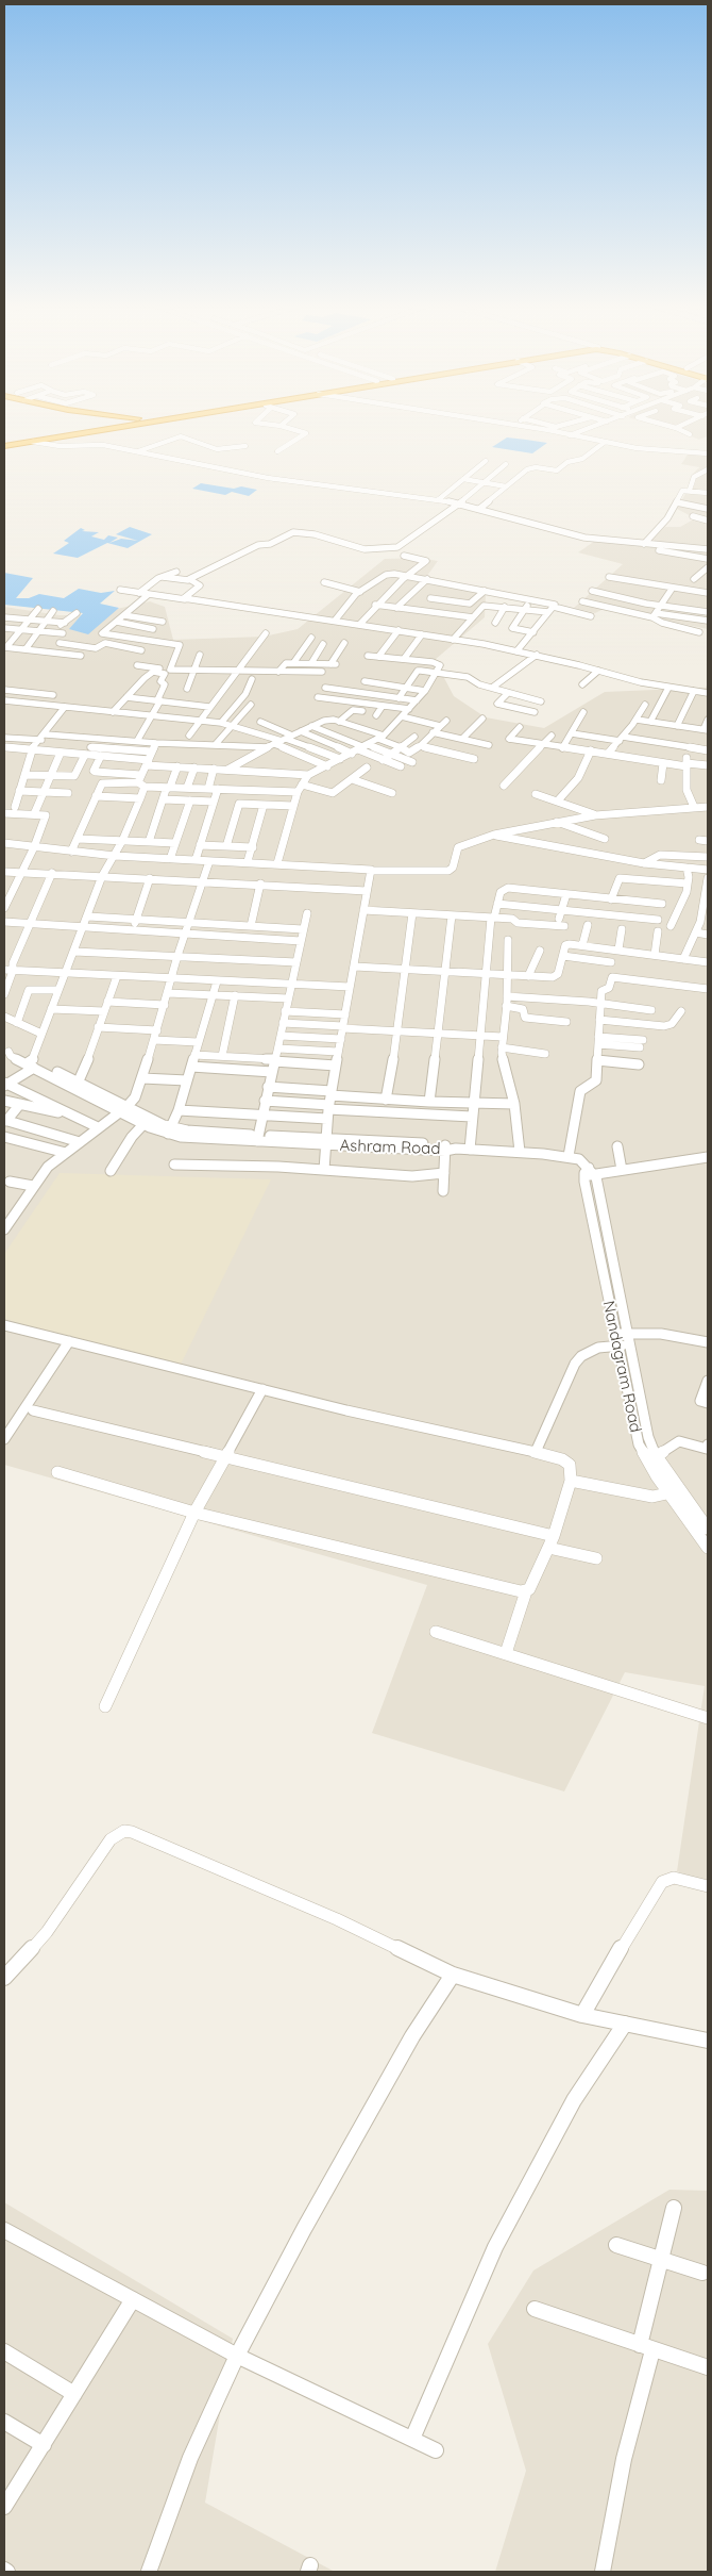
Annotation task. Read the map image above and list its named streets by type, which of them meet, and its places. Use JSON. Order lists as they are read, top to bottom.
{
  "streets": {
    "street": ["Ashram Road", "Nandagram Road"]
  }
}
